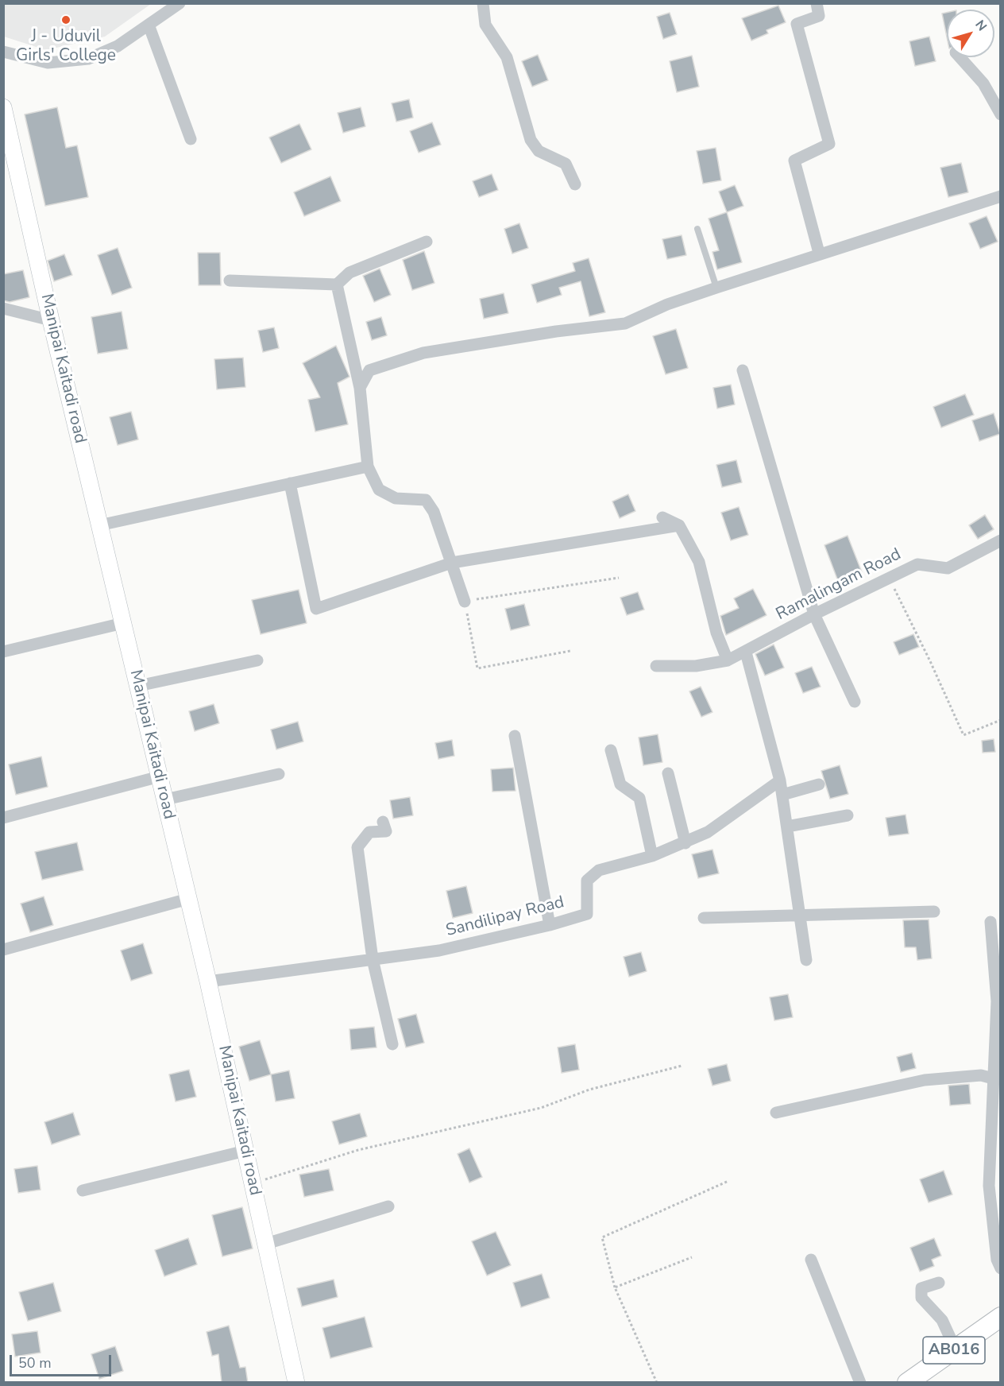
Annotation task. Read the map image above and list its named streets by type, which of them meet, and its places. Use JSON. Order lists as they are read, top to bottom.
{
  "streets": {
    "main road": ["Manipai Kaitadi road", "AB016"],
    "street": ["Ramalingam Road", "Sandilipay Road"]
  },
  "crossings": [
    ["Manipai Kaitadi road", "Sandilipay Road"]
  ],
  "places": ["J - Uduvil Girls' College"],
  "scale_bar": "50 m",
  "north": "top right"
}
